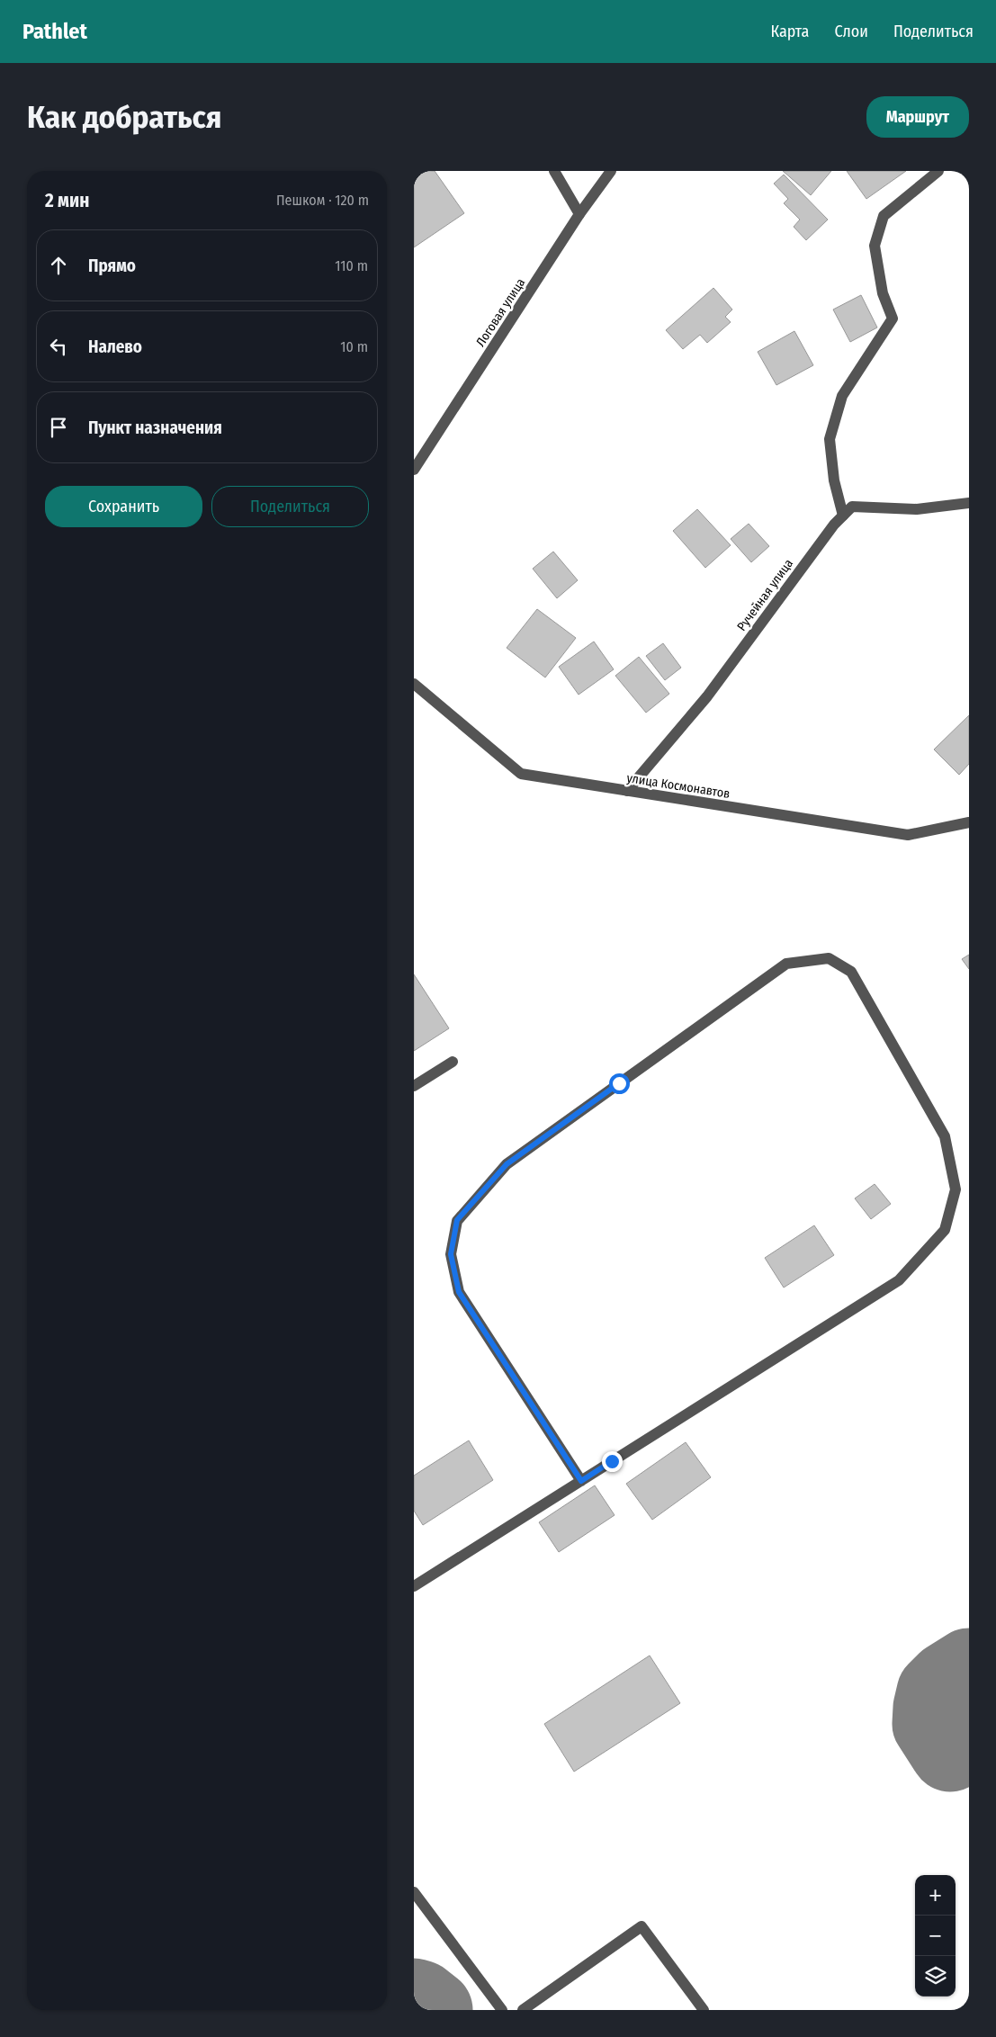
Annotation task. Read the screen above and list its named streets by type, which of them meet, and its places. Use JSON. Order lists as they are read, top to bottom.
{
  "streets": {
    "street": ["Логовая улица", "Ручейная улица", "улица Космонавтов"]
  },
  "crossings": [
    ["Ручейная улица", "улица Космонавтов"]
  ],
  "page": {
    "header": "Pathlet",
    "nav": ["Карта", "Слои", "Поделиться"],
    "buttons": [
      "Маршрут",
      ["Сохранить", "Поделиться"]
    ],
    "title": "Как добраться",
    "heading": ["2 мин", "Пешком · 120 m"],
    "list": [
      ["Прямо", "110 m"],
      ["Налево", "10 m"],
      "Пункт назначения"
    ],
    "map_buttons": ["+", "−"]
  }
}
